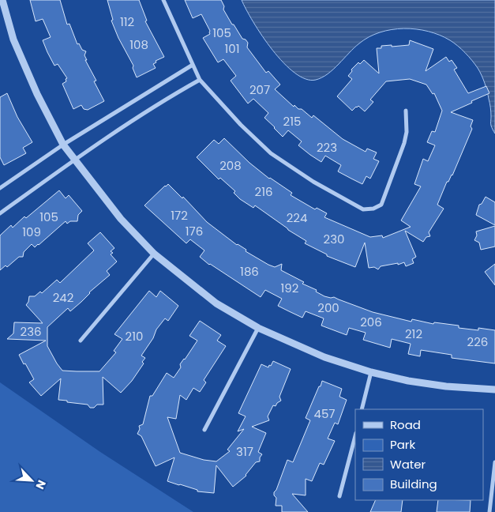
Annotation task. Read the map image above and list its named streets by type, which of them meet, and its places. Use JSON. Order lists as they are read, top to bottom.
{
  "house_numbers": [
    "112",
    "105",
    "108",
    "101",
    "207",
    "215",
    "223",
    "208",
    "216",
    "172",
    "105",
    "224",
    "176",
    "109",
    "230",
    "186",
    "192",
    "242",
    "200",
    "206",
    "236",
    "212",
    "210",
    "226",
    "457",
    "317"
  ],
  "legend": [
    "Road",
    "Park",
    "Water",
    "Building"
  ],
  "north": "bottom right"
}
